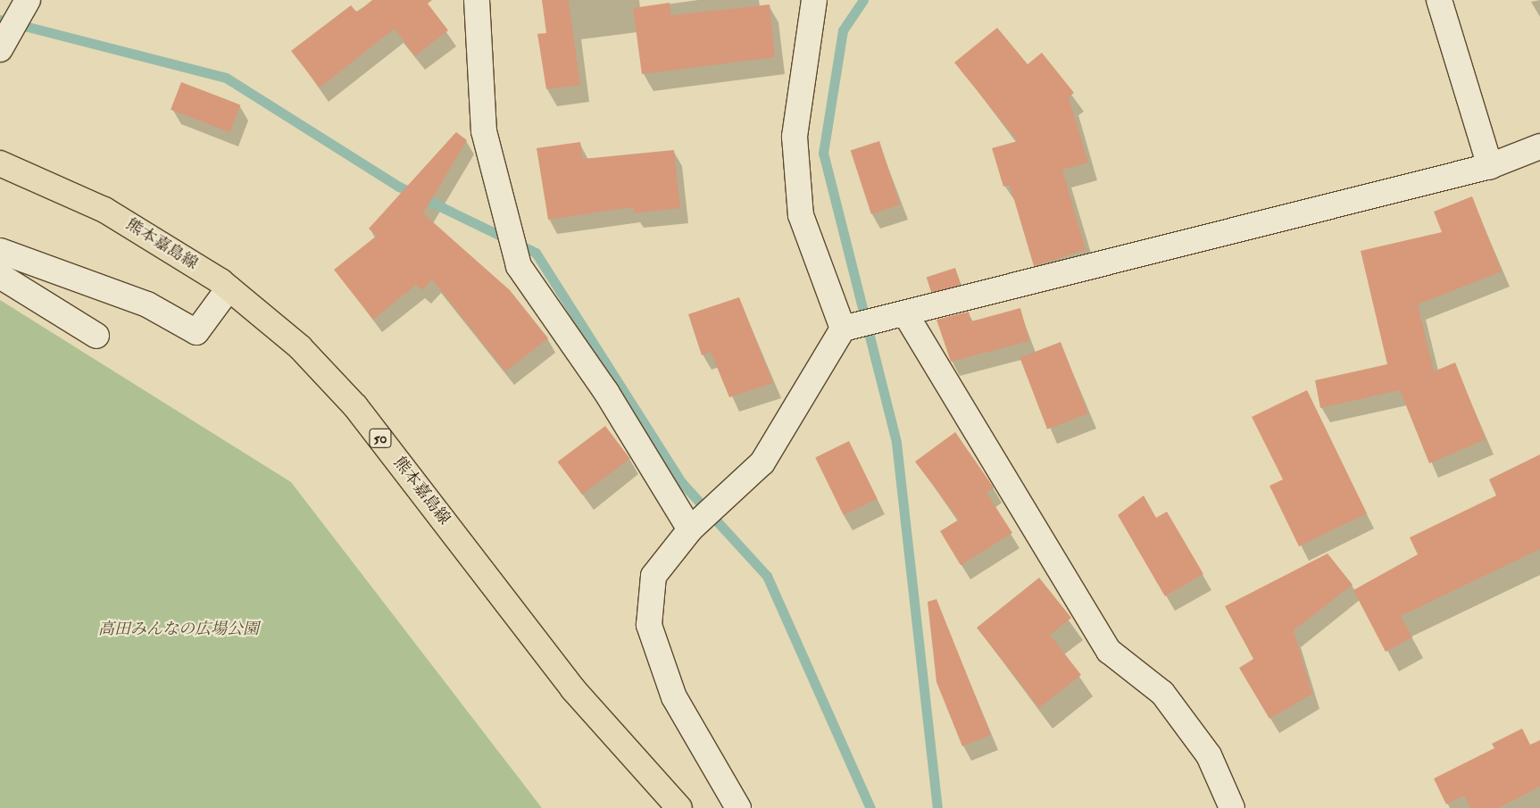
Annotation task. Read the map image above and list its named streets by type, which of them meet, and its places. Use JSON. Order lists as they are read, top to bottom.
{
  "streets": {
    "main road": ["熊本嘉島線", "50"]
  },
  "parks": ["高田みんなの広場公園"]
}
